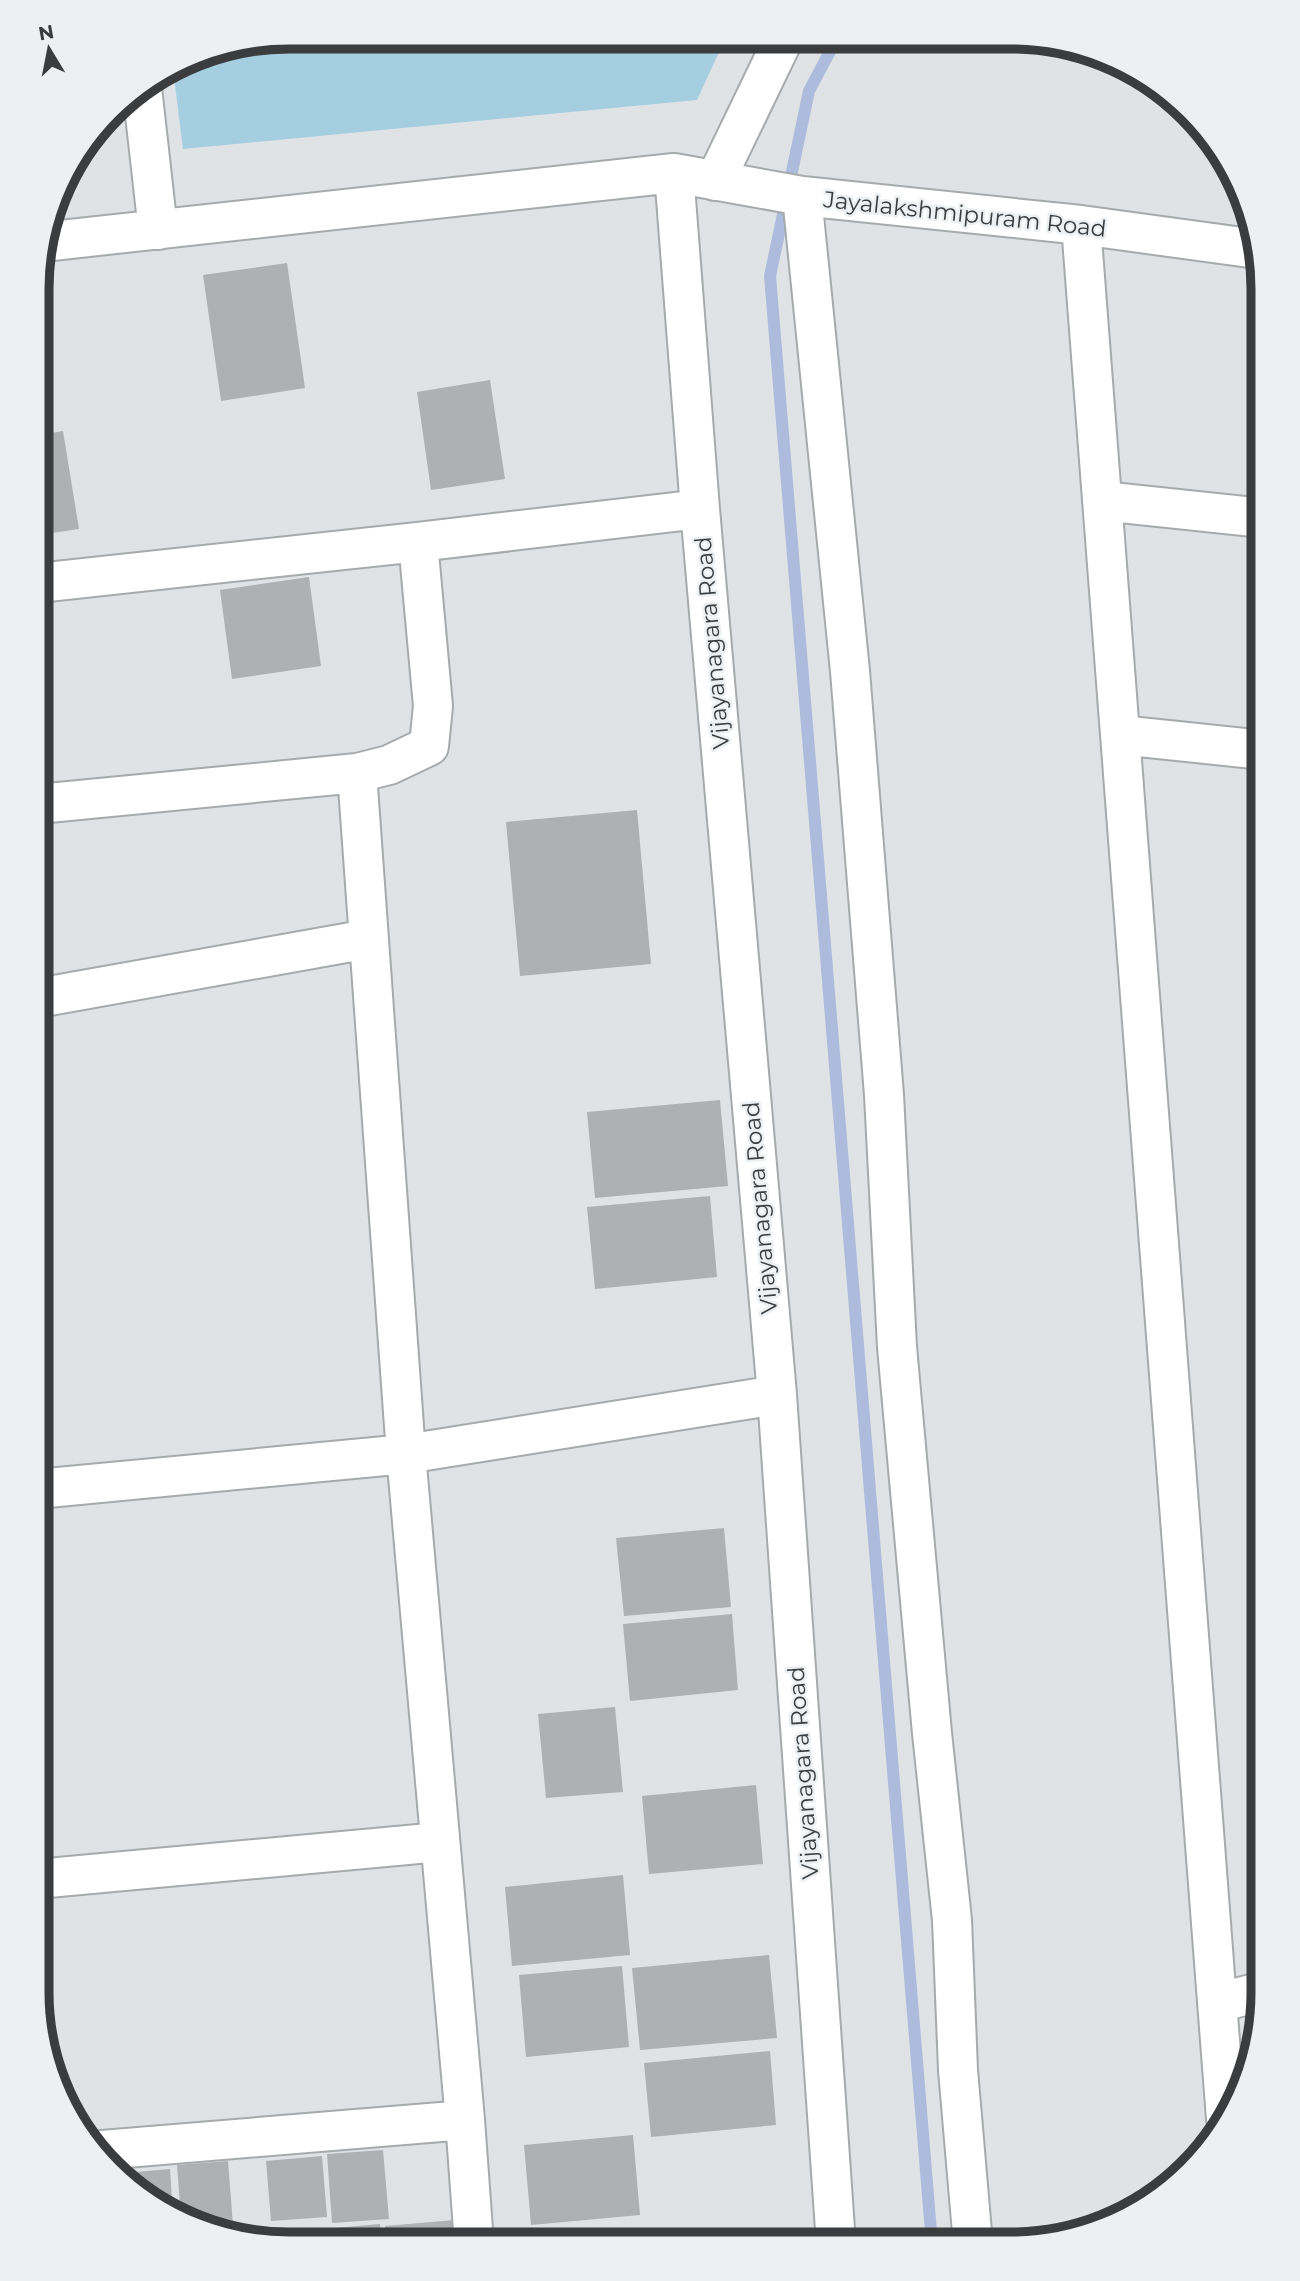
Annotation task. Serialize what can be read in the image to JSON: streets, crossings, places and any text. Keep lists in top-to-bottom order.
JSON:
{
  "streets": {
    "street": ["Jayalakshmipuram Road", "Vijayanagara Road"]
  },
  "crossings": [
    ["Jayalakshmipuram Road", "Vijayanagara Road"]
  ],
  "north": "top"
}
